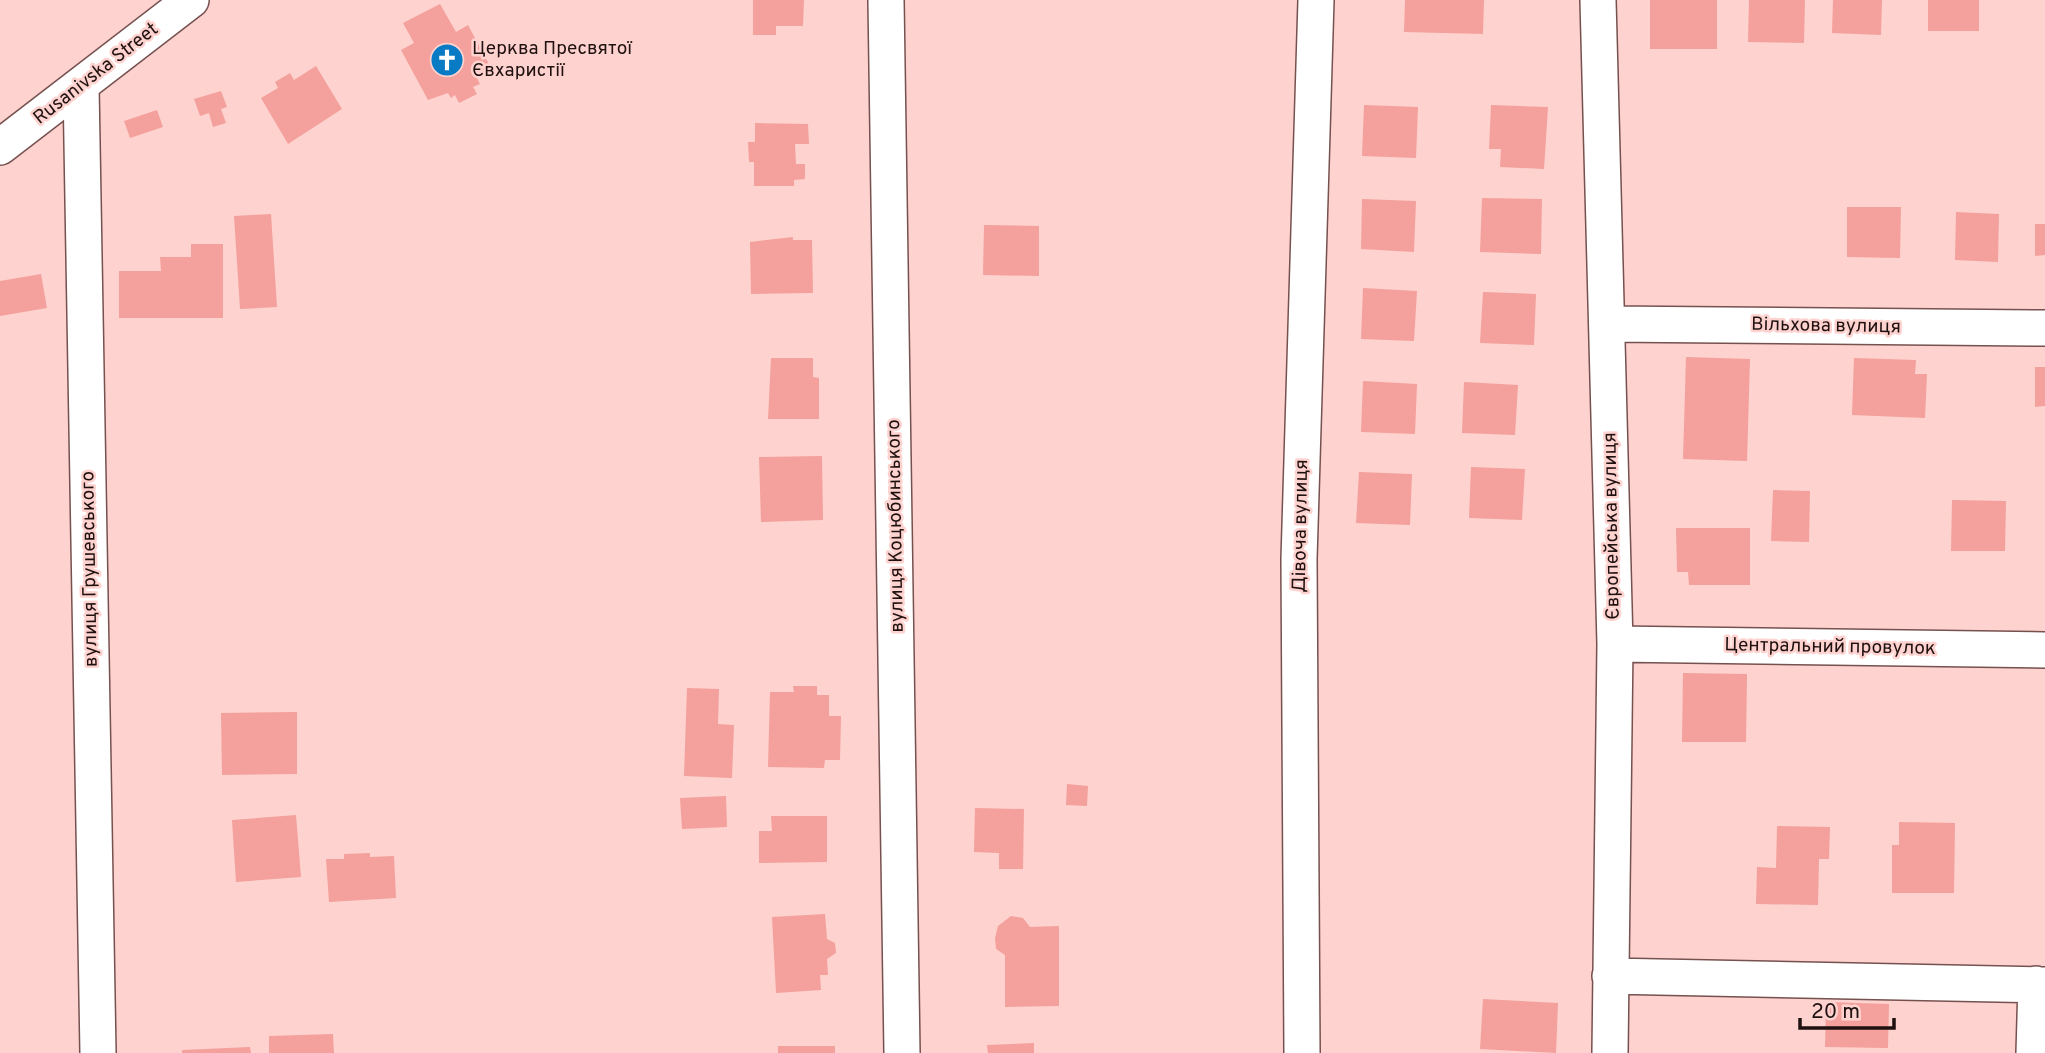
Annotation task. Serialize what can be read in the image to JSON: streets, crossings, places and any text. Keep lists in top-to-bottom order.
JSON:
{
  "streets": {
    "street": [
      "Rusanivska Street",
      "Вільхова вулиця",
      "вулиця Коцюбинського",
      "Дівоча вулиця",
      "Європейська вулиця",
      "вулиця Грушевського",
      "Центральний провулок"
    ]
  },
  "crossings": [
    ["Rusanivska Street", "вулиця Грушевського"],
    ["Вільхова вулиця", "Європейська вулиця"],
    ["Європейська вулиця", "Центральний провулок"]
  ],
  "places": {
    "church": ["Церква Пресвятої Євхаристії"]
  },
  "scale_bar": "20 m"
}
